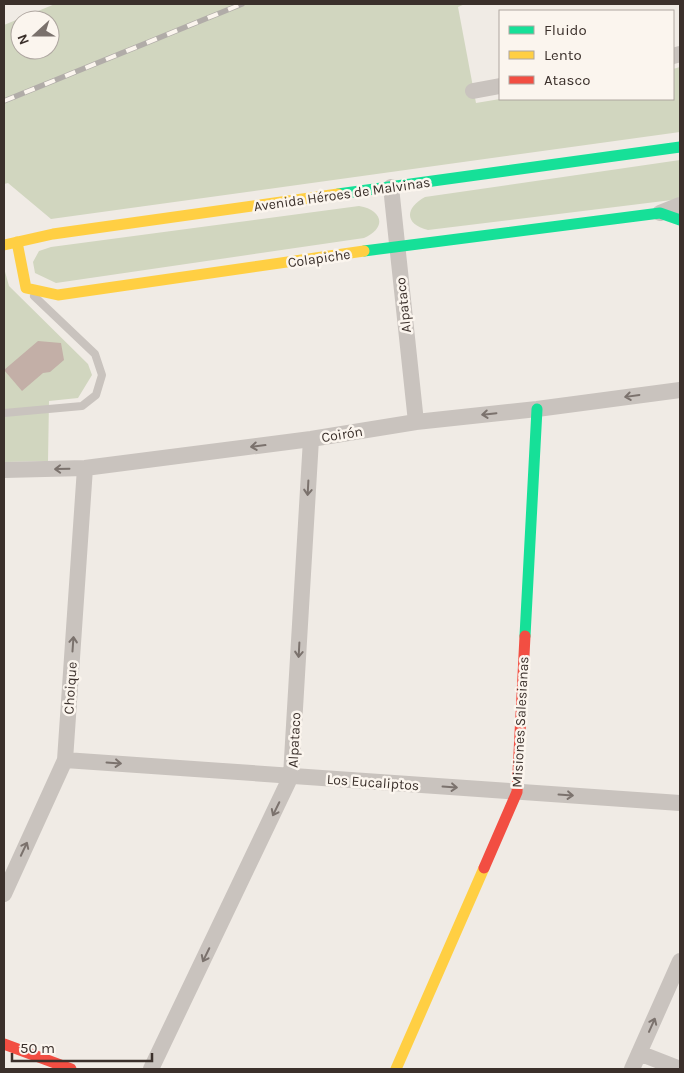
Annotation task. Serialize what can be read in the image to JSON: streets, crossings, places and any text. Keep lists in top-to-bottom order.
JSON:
{
  "streets": {
    "street": [
      "Avenida Héroes de Malvinas",
      "Colapiche",
      "Alpataco",
      "Coirón",
      "Choique",
      "Misiones Salesianas",
      "Los Eucaliptos"
    ]
  },
  "crossings": [
    ["Avenida Héroes de Malvinas", "Alpataco"],
    ["Colapiche", "Alpataco"],
    ["Alpataco", "Coirón"],
    ["Alpataco", "Los Eucaliptos"],
    ["Coirón", "Choique"],
    ["Coirón", "Misiones Salesianas"],
    ["Choique", "Los Eucaliptos"],
    ["Misiones Salesianas", "Los Eucaliptos"]
  ],
  "one_way": [
    "Alpataco",
    "Coirón",
    "Choique",
    "Los Eucaliptos"
  ],
  "legend": ["Fluido", "Lento", "Atasco"],
  "scale_bar": "50 m",
  "north": "left"
}
